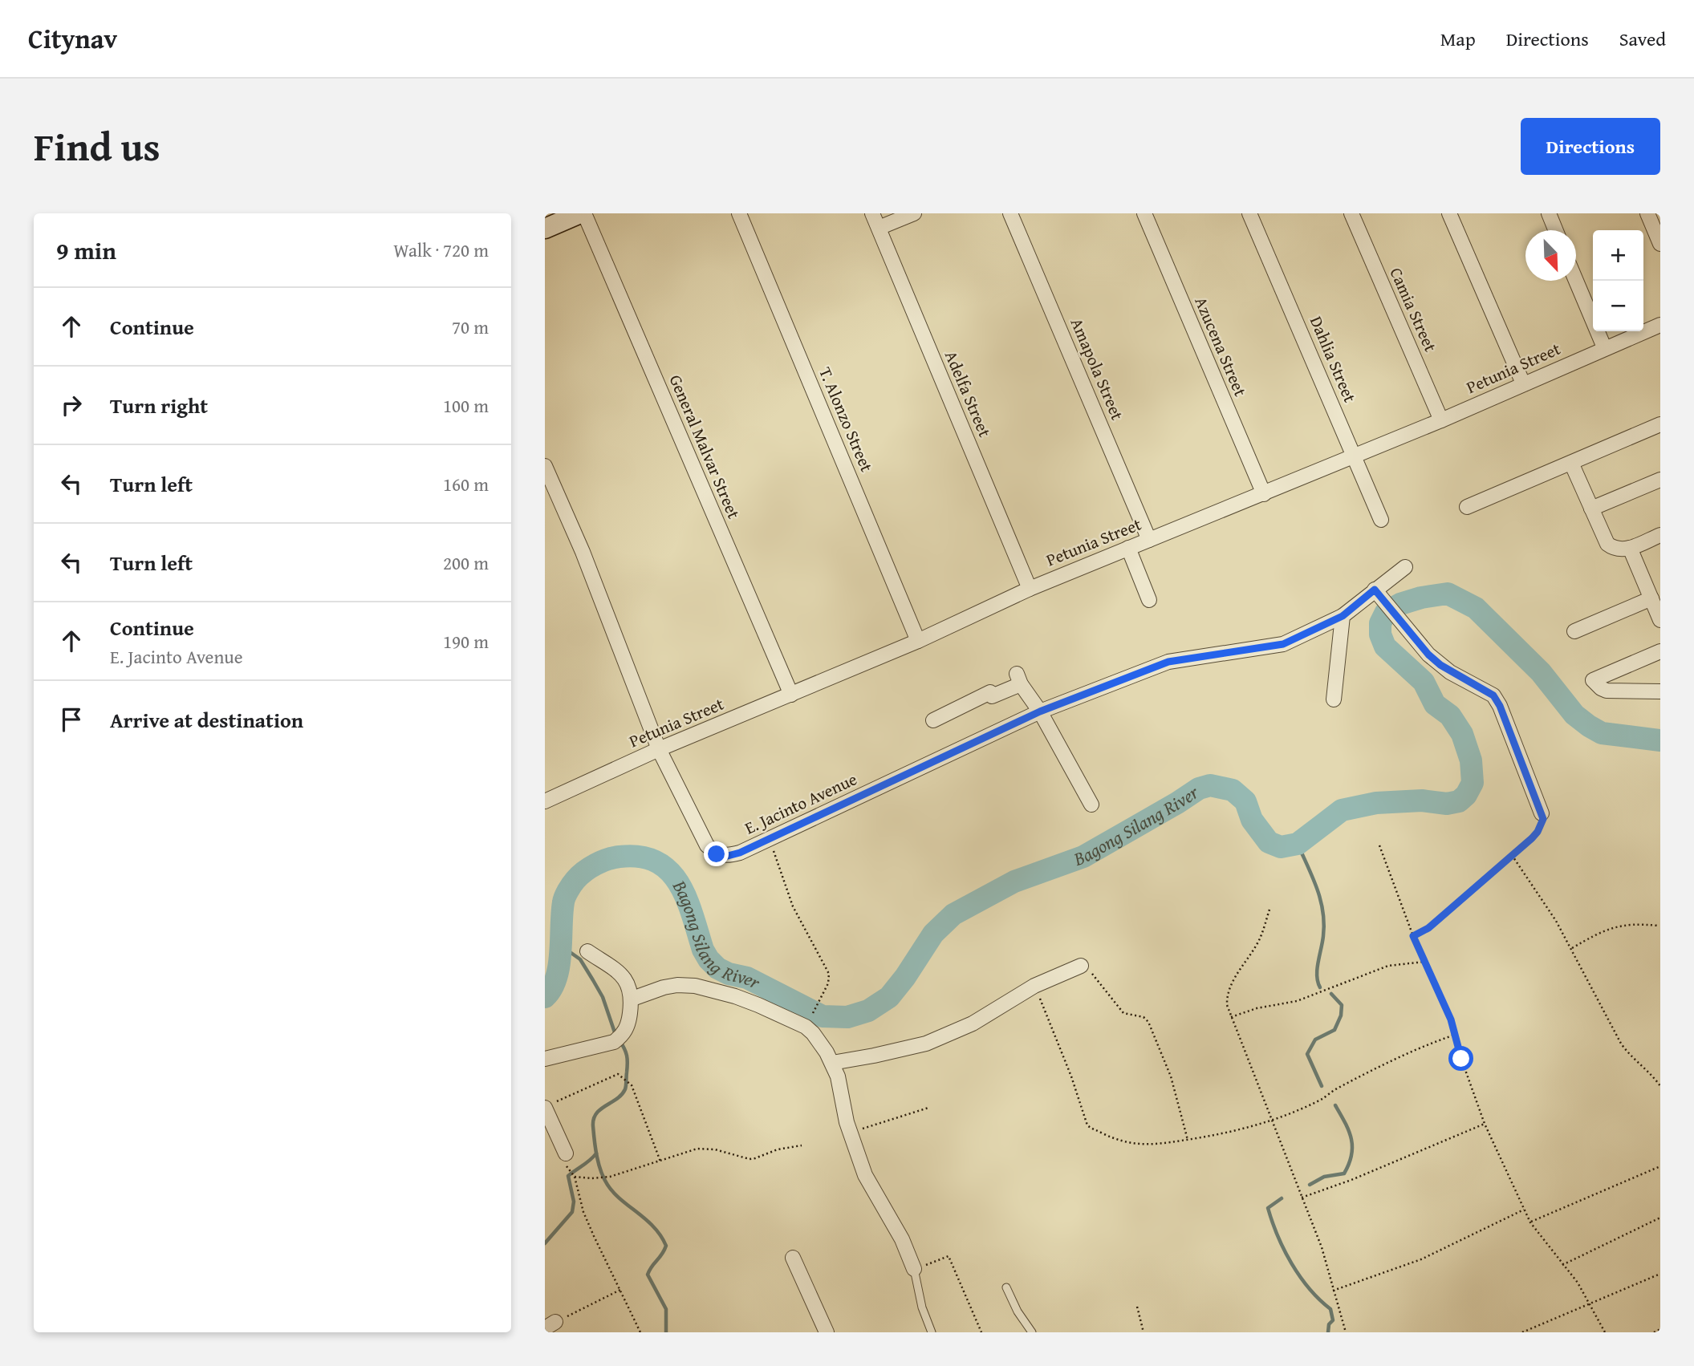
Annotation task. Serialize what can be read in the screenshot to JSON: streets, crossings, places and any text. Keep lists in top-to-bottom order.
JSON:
{
  "streets": {
    "street": [
      "Camia Street",
      "Azucena Street",
      "Dahlia Street",
      "Petunia Street",
      "Amapola Street",
      "Adelfa Street",
      "T. Alonzo Street",
      "General Malvar Street",
      "E. Jacinto Avenue"
    ]
  },
  "crossings": [
    ["Camia Street", "Petunia Street"],
    ["Azucena Street", "Petunia Street"],
    ["Dahlia Street", "Petunia Street"],
    ["Petunia Street", "Amapola Street"],
    ["Petunia Street", "Adelfa Street"],
    ["Petunia Street", "T. Alonzo Street"],
    ["Petunia Street", "General Malvar Street"],
    ["Petunia Street", "E. Jacinto Avenue"]
  ],
  "water": ["Bagong Silang River"],
  "north": "bottom right",
  "page": {
    "header": "Citynav",
    "nav": ["Map", "Directions", "Saved"],
    "title": "Find us",
    "buttons": "Directions",
    "heading": ["9 min", "Walk · 720 m"],
    "map_buttons": ["+", "−"],
    "list": [
      ["Continue", "70 m"],
      ["Turn right", "100 m"],
      ["Turn left", "160 m"],
      ["Turn left", "200 m"],
      ["Continue", "E. Jacinto Avenue", "190 m"],
      "Arrive at destination"
    ]
  }
}
